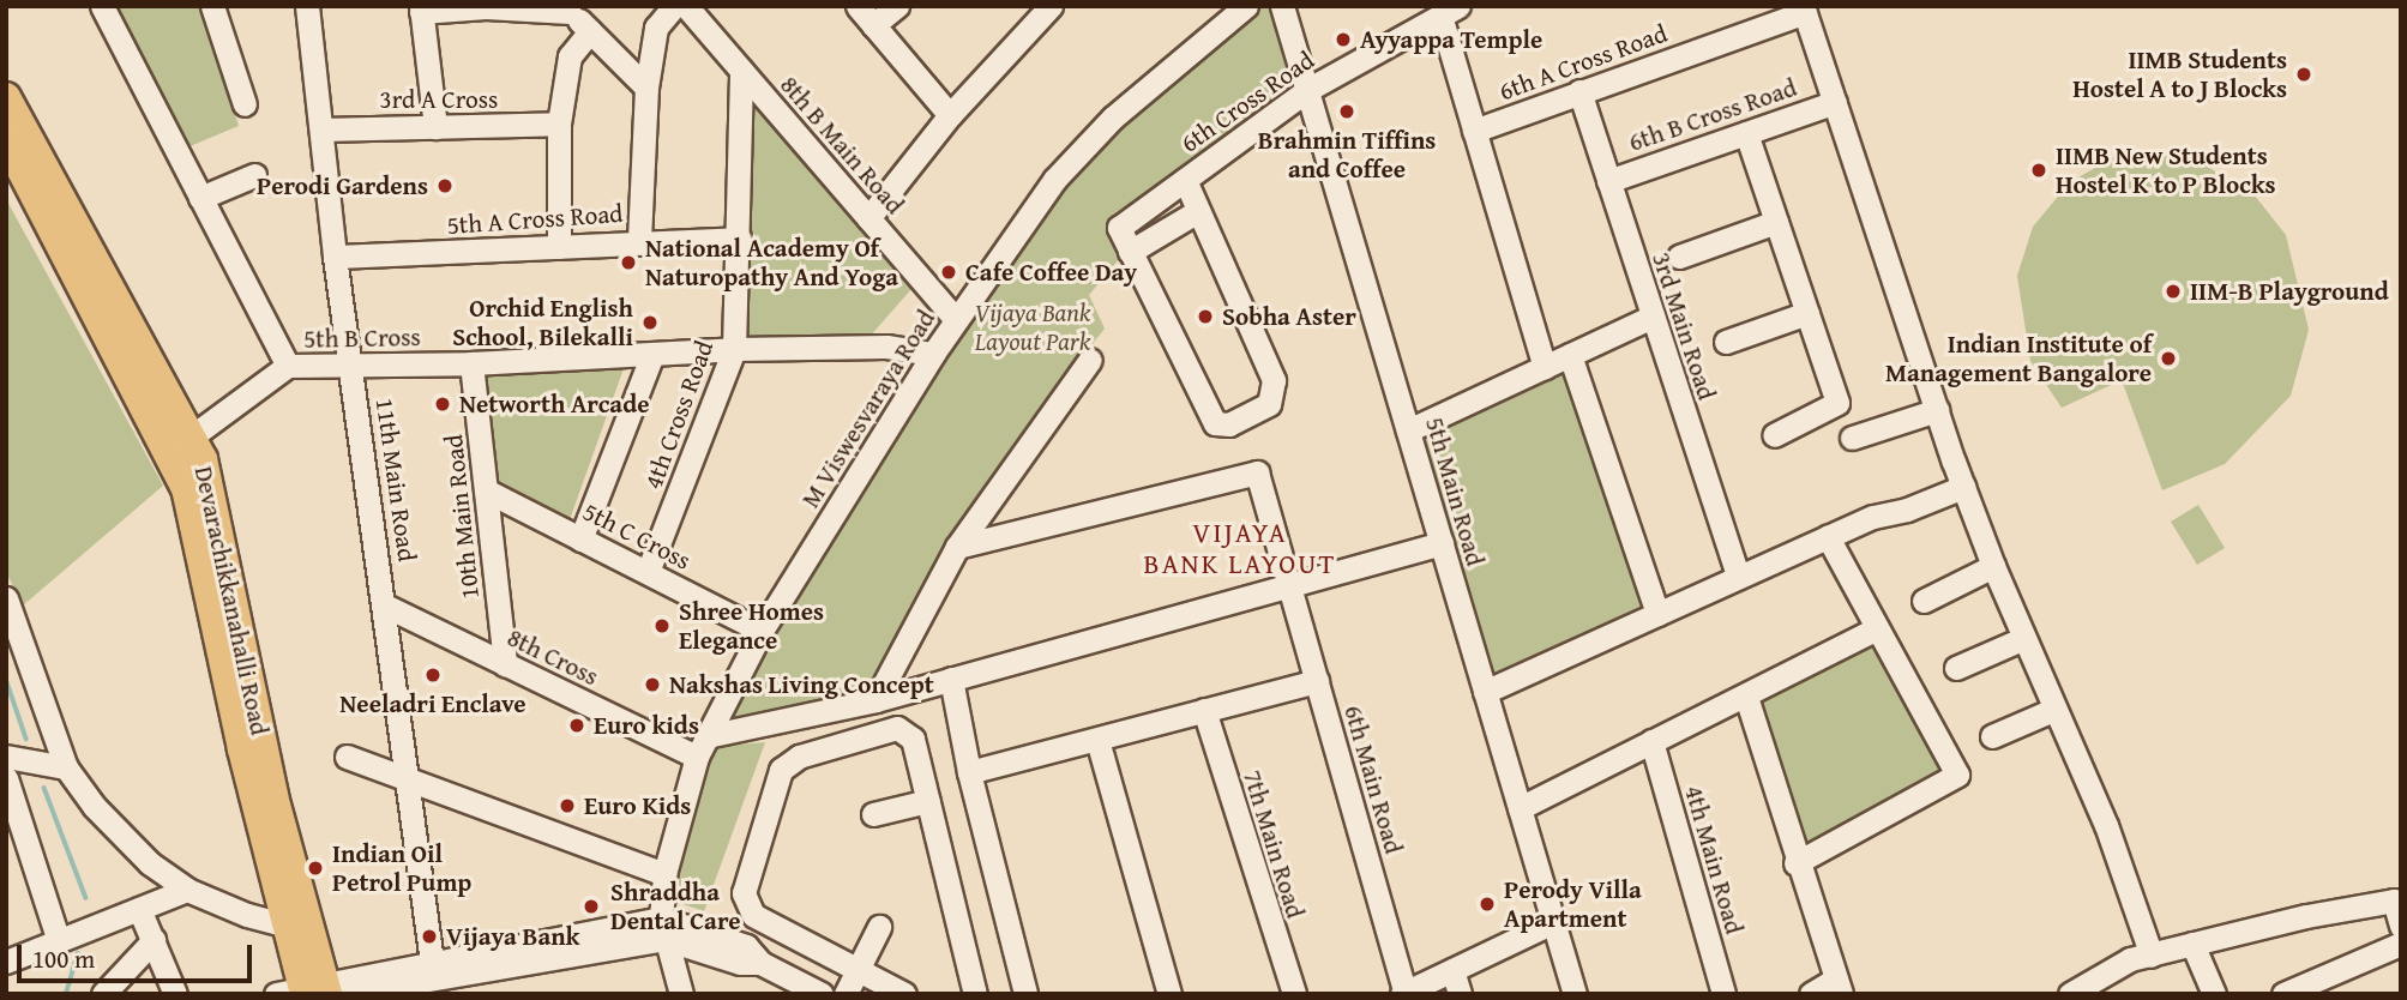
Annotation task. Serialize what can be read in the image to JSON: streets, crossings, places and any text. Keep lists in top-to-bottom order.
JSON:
{
  "streets": {
    "main road": ["Devarachikkanahalli Road"],
    "street": [
      "6th A Cross Road",
      "3rd A Cross",
      "6th Cross Road",
      "6th B Cross Road",
      "8th B Main Road",
      "5th A Cross Road",
      "3rd Main Road",
      "5th B Cross",
      "M Viswesvaraya Road",
      "4th Cross Road",
      "11th Main Road",
      "5th Main Road",
      "10th Main Road",
      "5th C Cross",
      "8th Cross",
      "6th Main Road",
      "7th Main Road",
      "4th Main Road"
    ]
  },
  "crossings": [
    ["6th A Cross Road", "3rd Main Road"],
    ["3rd A Cross", "11th Main Road"],
    ["6th Cross Road", "5th Main Road"],
    ["6th B Cross Road", "3rd Main Road"],
    ["8th B Main Road", "M Viswesvaraya Road"],
    ["8th B Main Road", "4th Cross Road"],
    ["5th A Cross Road", "4th Cross Road"],
    ["5th A Cross Road", "11th Main Road"],
    ["5th B Cross", "M Viswesvaraya Road"],
    ["5th B Cross", "4th Cross Road"],
    ["5th B Cross", "11th Main Road"],
    ["5th B Cross", "10th Main Road"],
    ["5th B Cross", "Devarachikkanahalli Road"],
    ["M Viswesvaraya Road", "5th C Cross"],
    ["M Viswesvaraya Road", "8th Cross"],
    ["4th Cross Road", "5th C Cross"],
    ["11th Main Road", "8th Cross"],
    ["10th Main Road", "5th C Cross"],
    ["10th Main Road", "8th Cross"]
  ],
  "districts": ["VIJAYA BANK LAYOUT"],
  "parks": ["Vijaya Bank Layout Park"],
  "places": [
    "Ayyappa Temple",
    "IIMB Students Hostel A to J Blocks",
    "Brahmin Tiffins and Coffee",
    "IIMB New Students Hostel K to P Blocks",
    "Perodi Gardens",
    "National Academy Of Naturopathy And Yoga",
    "Cafe Coffee Day",
    "IIM-B Playground",
    "Sobha Aster",
    "Orchid English School, Bilekalli",
    "Indian Institute of Management Bangalore",
    "Networth Arcade",
    "Shree Homes Elegance",
    "Neeladri Enclave",
    "Nakshas Living Concept",
    "Euro kids",
    "Euro Kids",
    "Indian Oil Petrol Pump",
    "Perody Villa Apartment",
    "Shraddha Dental Care",
    "Vijaya Bank"
  ],
  "scale_bar": "100 m"
}
